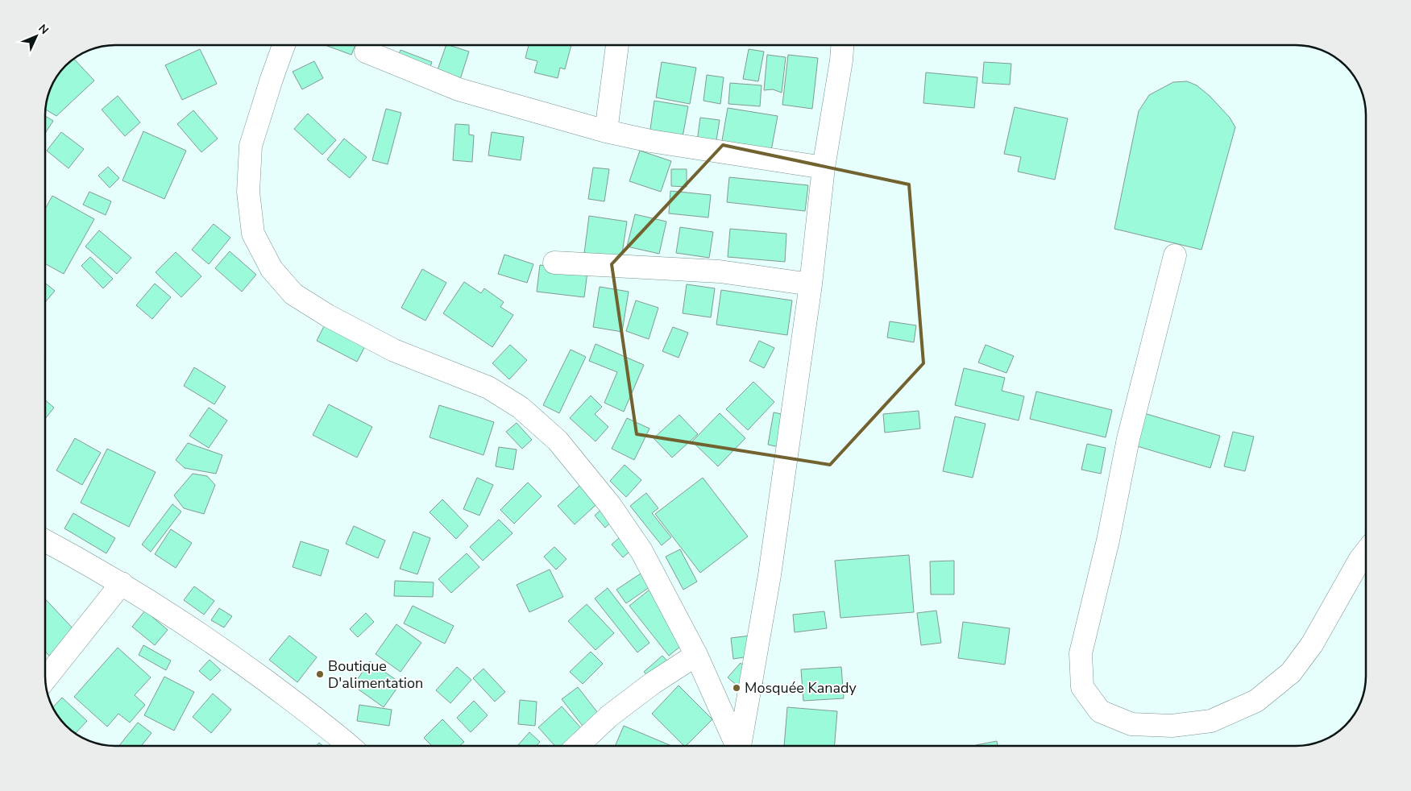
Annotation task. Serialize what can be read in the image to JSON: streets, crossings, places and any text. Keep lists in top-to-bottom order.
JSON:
{
  "places": ["Boutique D'alimentation", "Mosquée Kanady"],
  "north": "top right"
}
